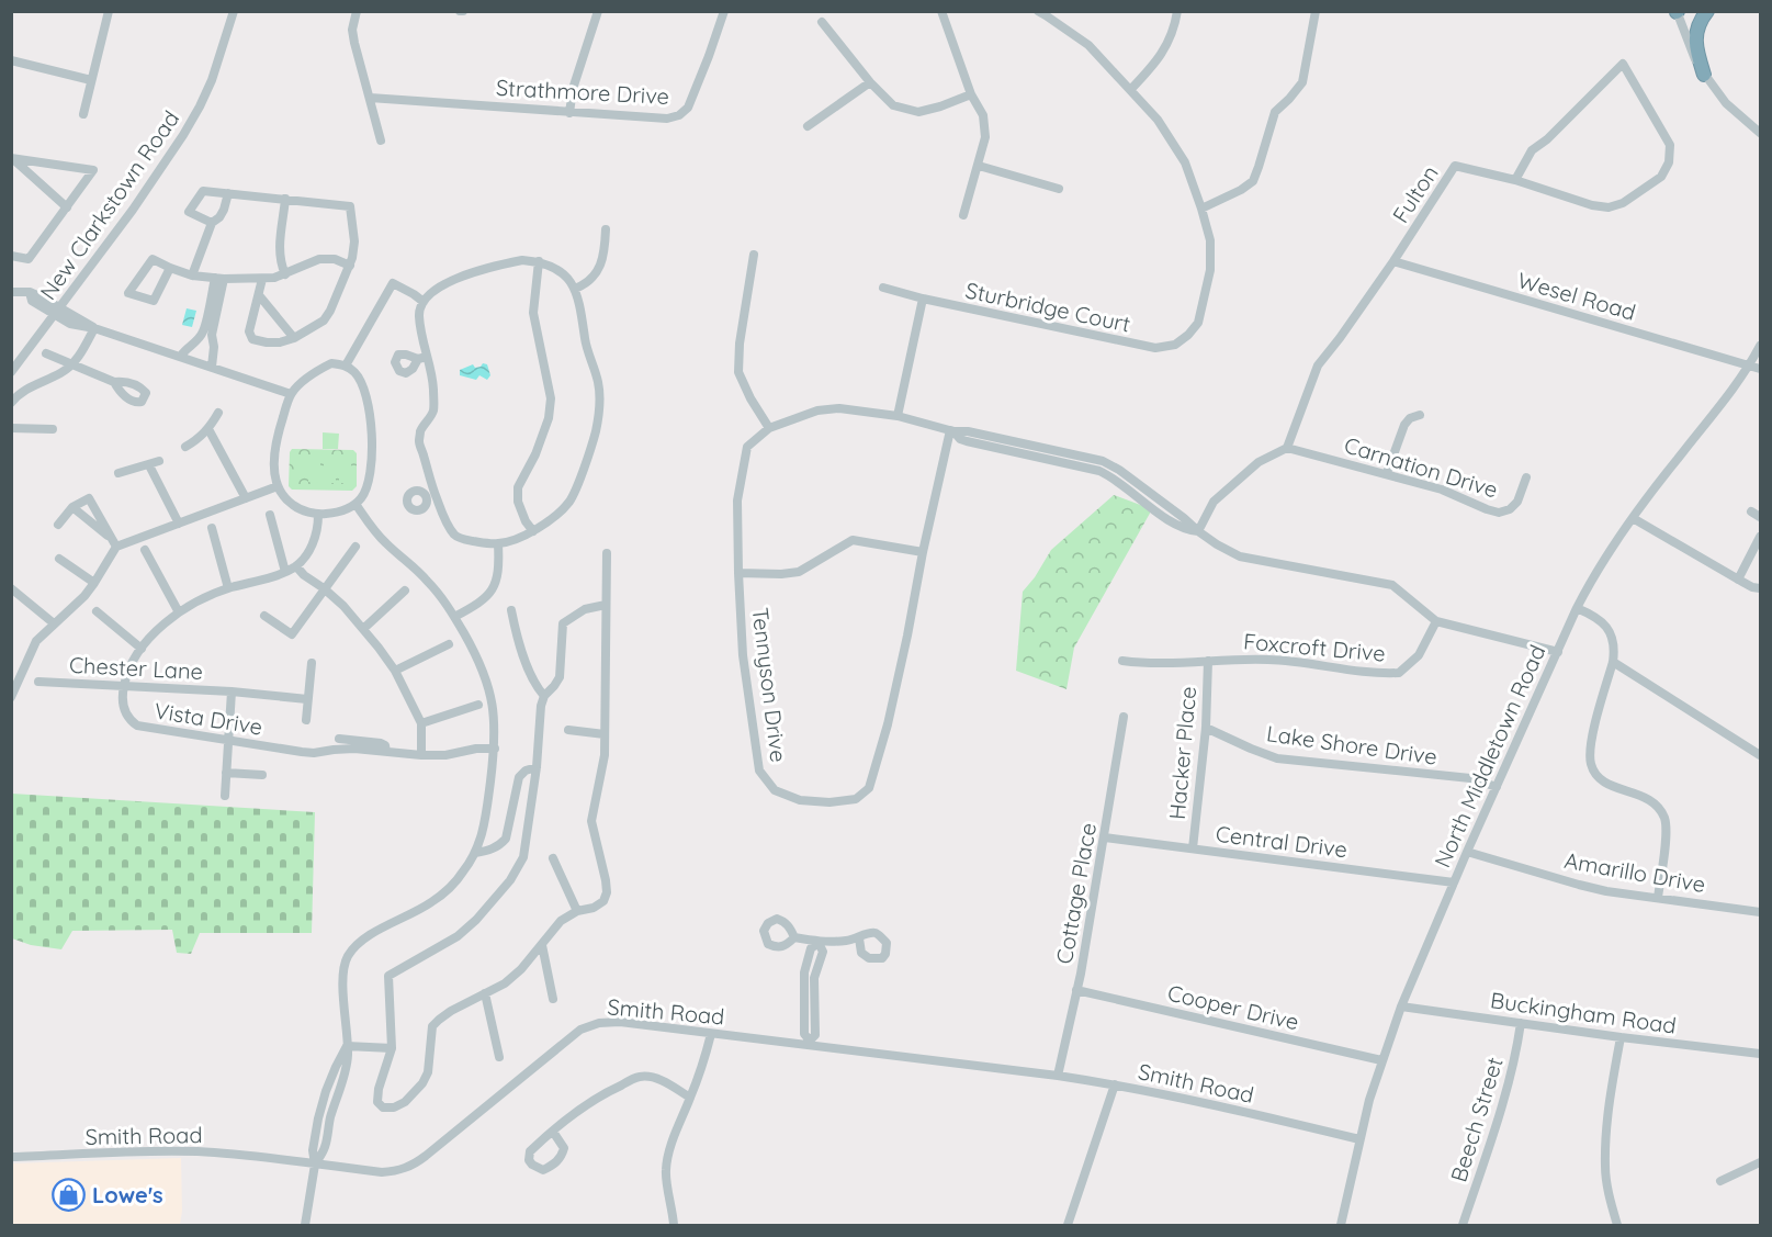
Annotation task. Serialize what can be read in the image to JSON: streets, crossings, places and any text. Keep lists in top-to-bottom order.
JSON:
{
  "streets": {
    "street": [
      "Strathmore Drive",
      "Fulton",
      "New Clarkstown Road",
      "Wesel Road",
      "Sturbridge Court",
      "Carnation Drive",
      "Foxcroft Drive",
      "Chester Lane",
      "Tennyson Drive",
      "Vista Drive",
      "Lake Shore Drive",
      "Hacker Place",
      "North Middletown Road",
      "Central Drive",
      "Amarillo Drive",
      "Cottage Place",
      "Cooper Drive",
      "Smith Road",
      "Buckingham Road",
      "Beech Street"
    ]
  },
  "crossings": [
    ["Fulton", "Wesel Road"],
    ["Wesel Road", "North Middletown Road"],
    ["Foxcroft Drive", "Tennyson Drive"],
    ["Foxcroft Drive", "Hacker Place"],
    ["Chester Lane", "Vista Drive"],
    ["Tennyson Drive", "North Middletown Road"],
    ["Lake Shore Drive", "Hacker Place"],
    ["Lake Shore Drive", "North Middletown Road"],
    ["Hacker Place", "Central Drive"],
    ["North Middletown Road", "Central Drive"],
    ["North Middletown Road", "Amarillo Drive"],
    ["North Middletown Road", "Cooper Drive"],
    ["North Middletown Road", "Smith Road"],
    ["North Middletown Road", "Buckingham Road"],
    ["Central Drive", "Cottage Place"],
    ["Cottage Place", "Cooper Drive"],
    ["Cottage Place", "Smith Road"],
    ["Buckingham Road", "Beech Street"]
  ],
  "places": {
    "shop": ["Lowe's"]
  }
}
